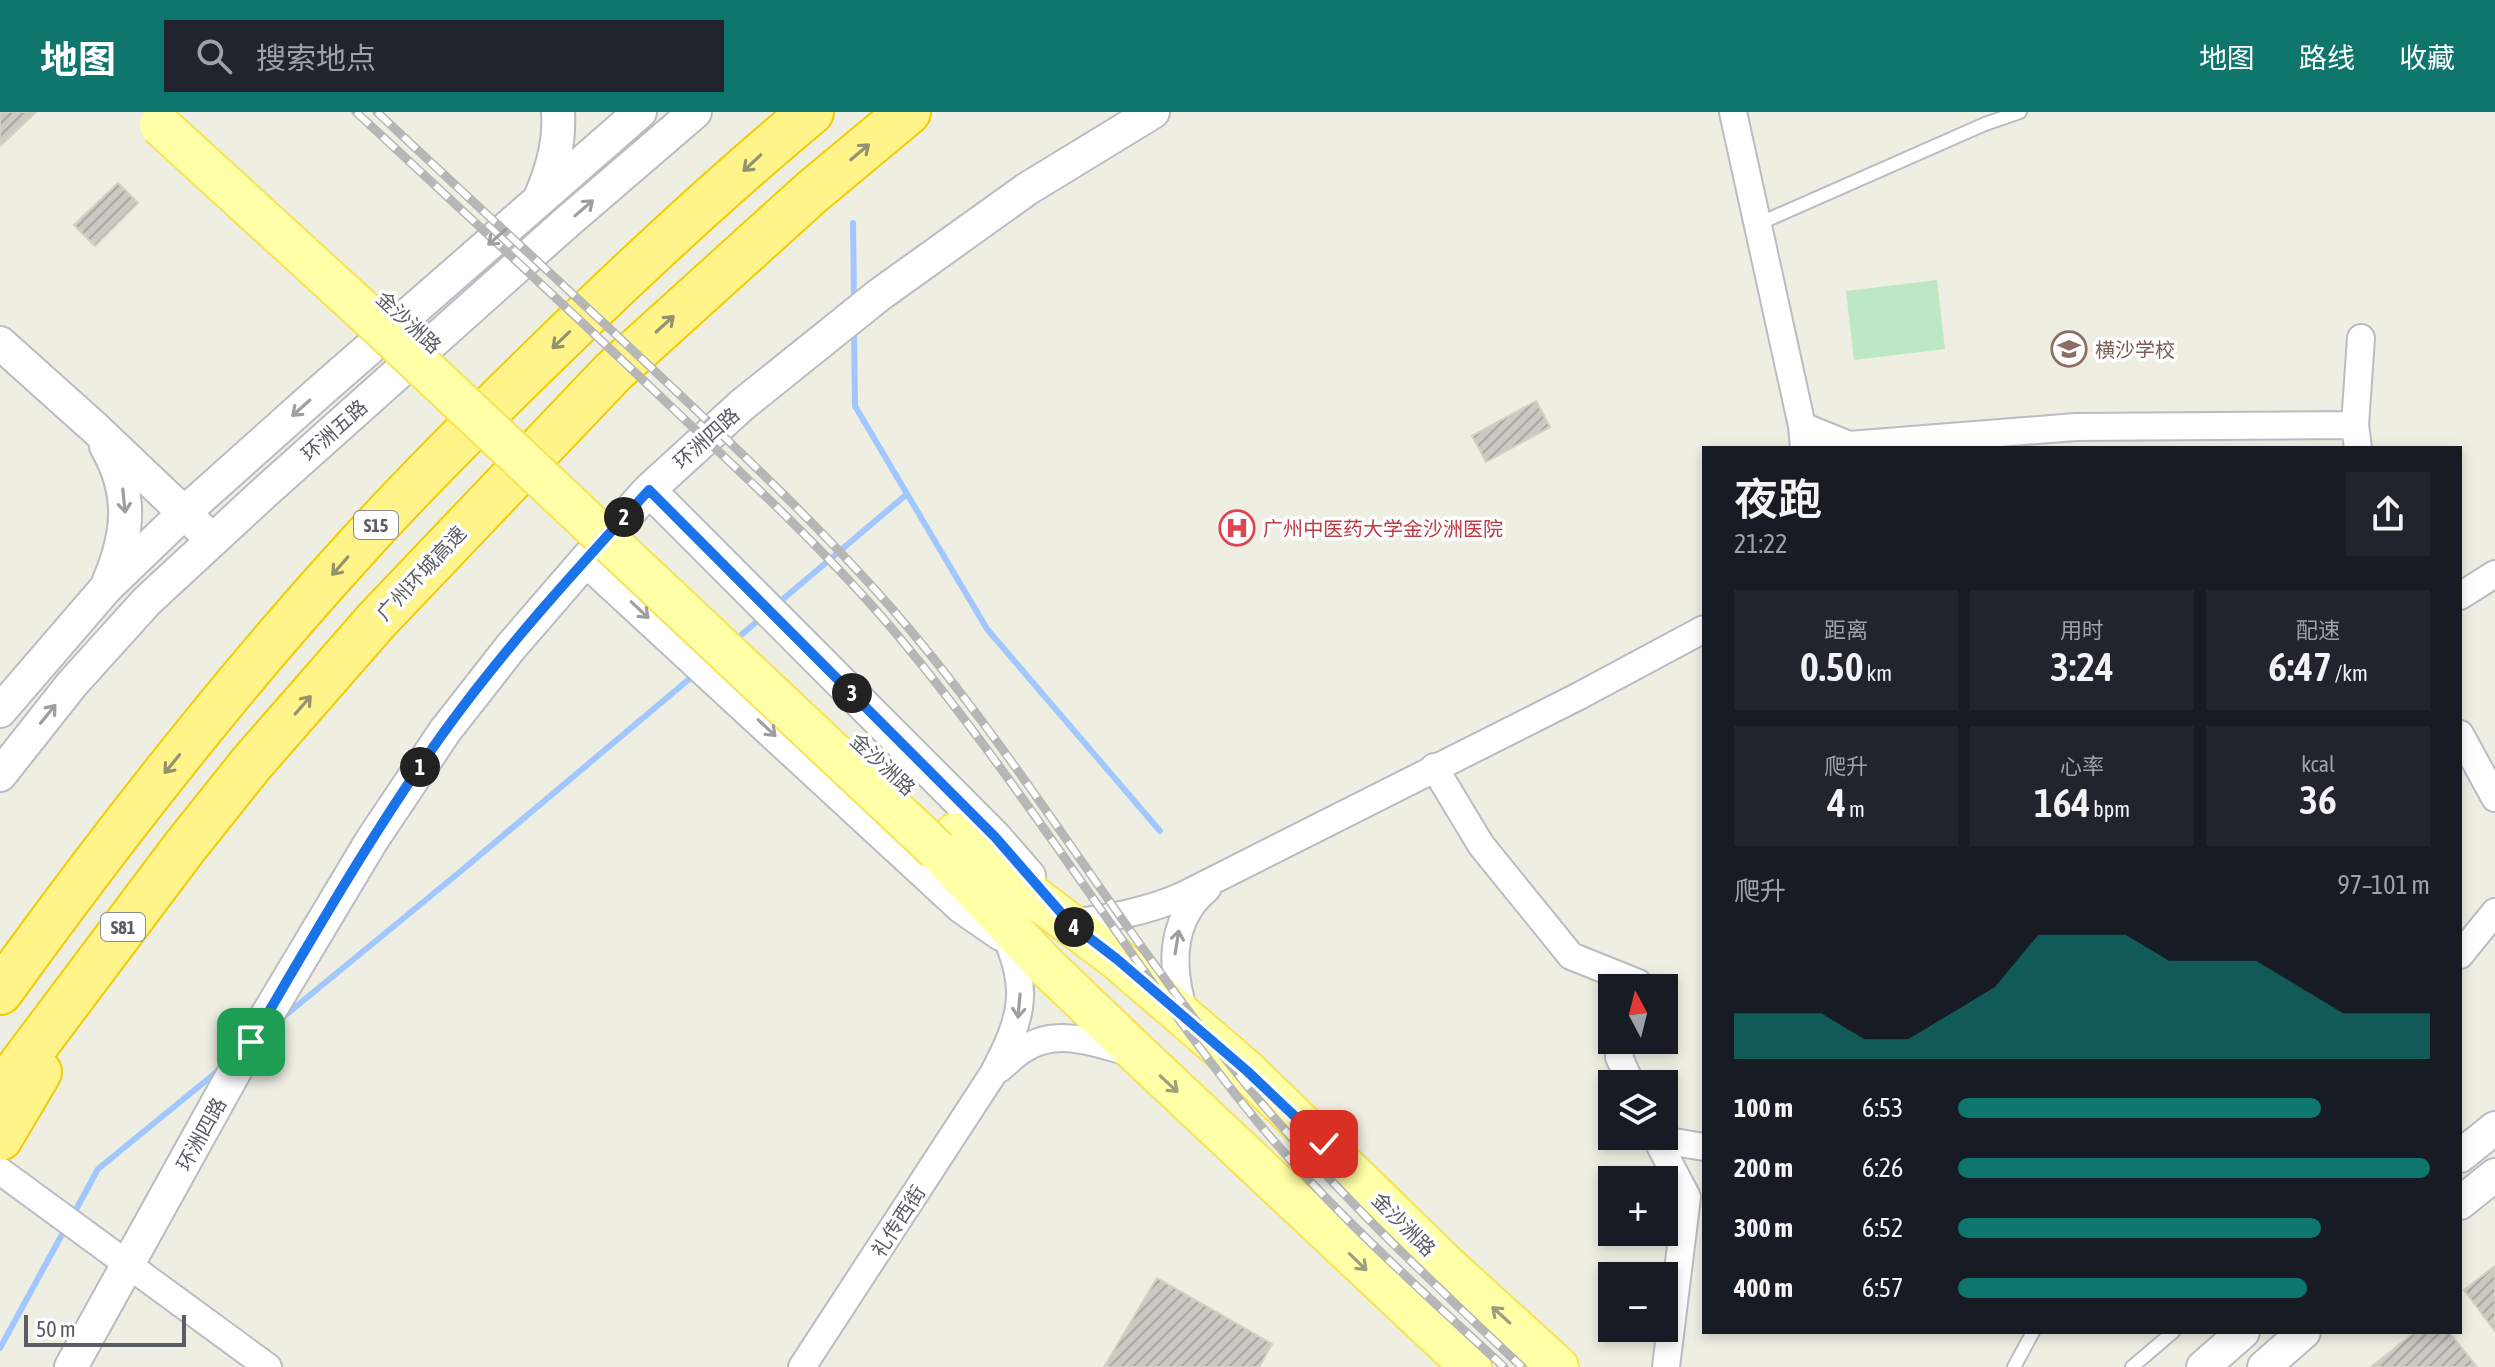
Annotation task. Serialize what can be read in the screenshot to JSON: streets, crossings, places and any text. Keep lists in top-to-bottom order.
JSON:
{
  "streets": {
    "highway": ["S15", "广州环城高速", "S81"],
    "main road": ["金沙洲路"],
    "street": ["环洲五路", "环洲四路", "礼传西街"]
  },
  "places": {
    "school or university": ["横沙学校"],
    "hospital": ["广州中医药大学金沙洲医院"]
  },
  "scale_bar": "50 m",
  "north": "top",
  "page": {
    "header": "地图",
    "search": "搜索地点",
    "nav": ["地图", "路线", "收藏"],
    "heading": ["夜跑", "21:22"],
    "pins": [
      "2",
      "3",
      "1",
      "4"
    ],
    "stats": [
      ["距离", "0.50 km"],
      ["用时", "3:24"],
      ["配速", "6:47 /km"],
      ["爬升", "4 m"],
      ["心率", "164 bpm"],
      ["kcal", "36"]
    ],
    "chart": ["爬升", "97–101 m"],
    "map_buttons": ["+", "−"],
    "list": [
      {
        "name": "100 m",
        "note": "6:53"
      },
      {
        "name": "200 m",
        "note": "6:26"
      },
      {
        "name": "300 m",
        "note": "6:52"
      },
      {
        "name": "400 m",
        "note": "6:57"
      }
    ],
    "scale": "50 m"
  }
}
